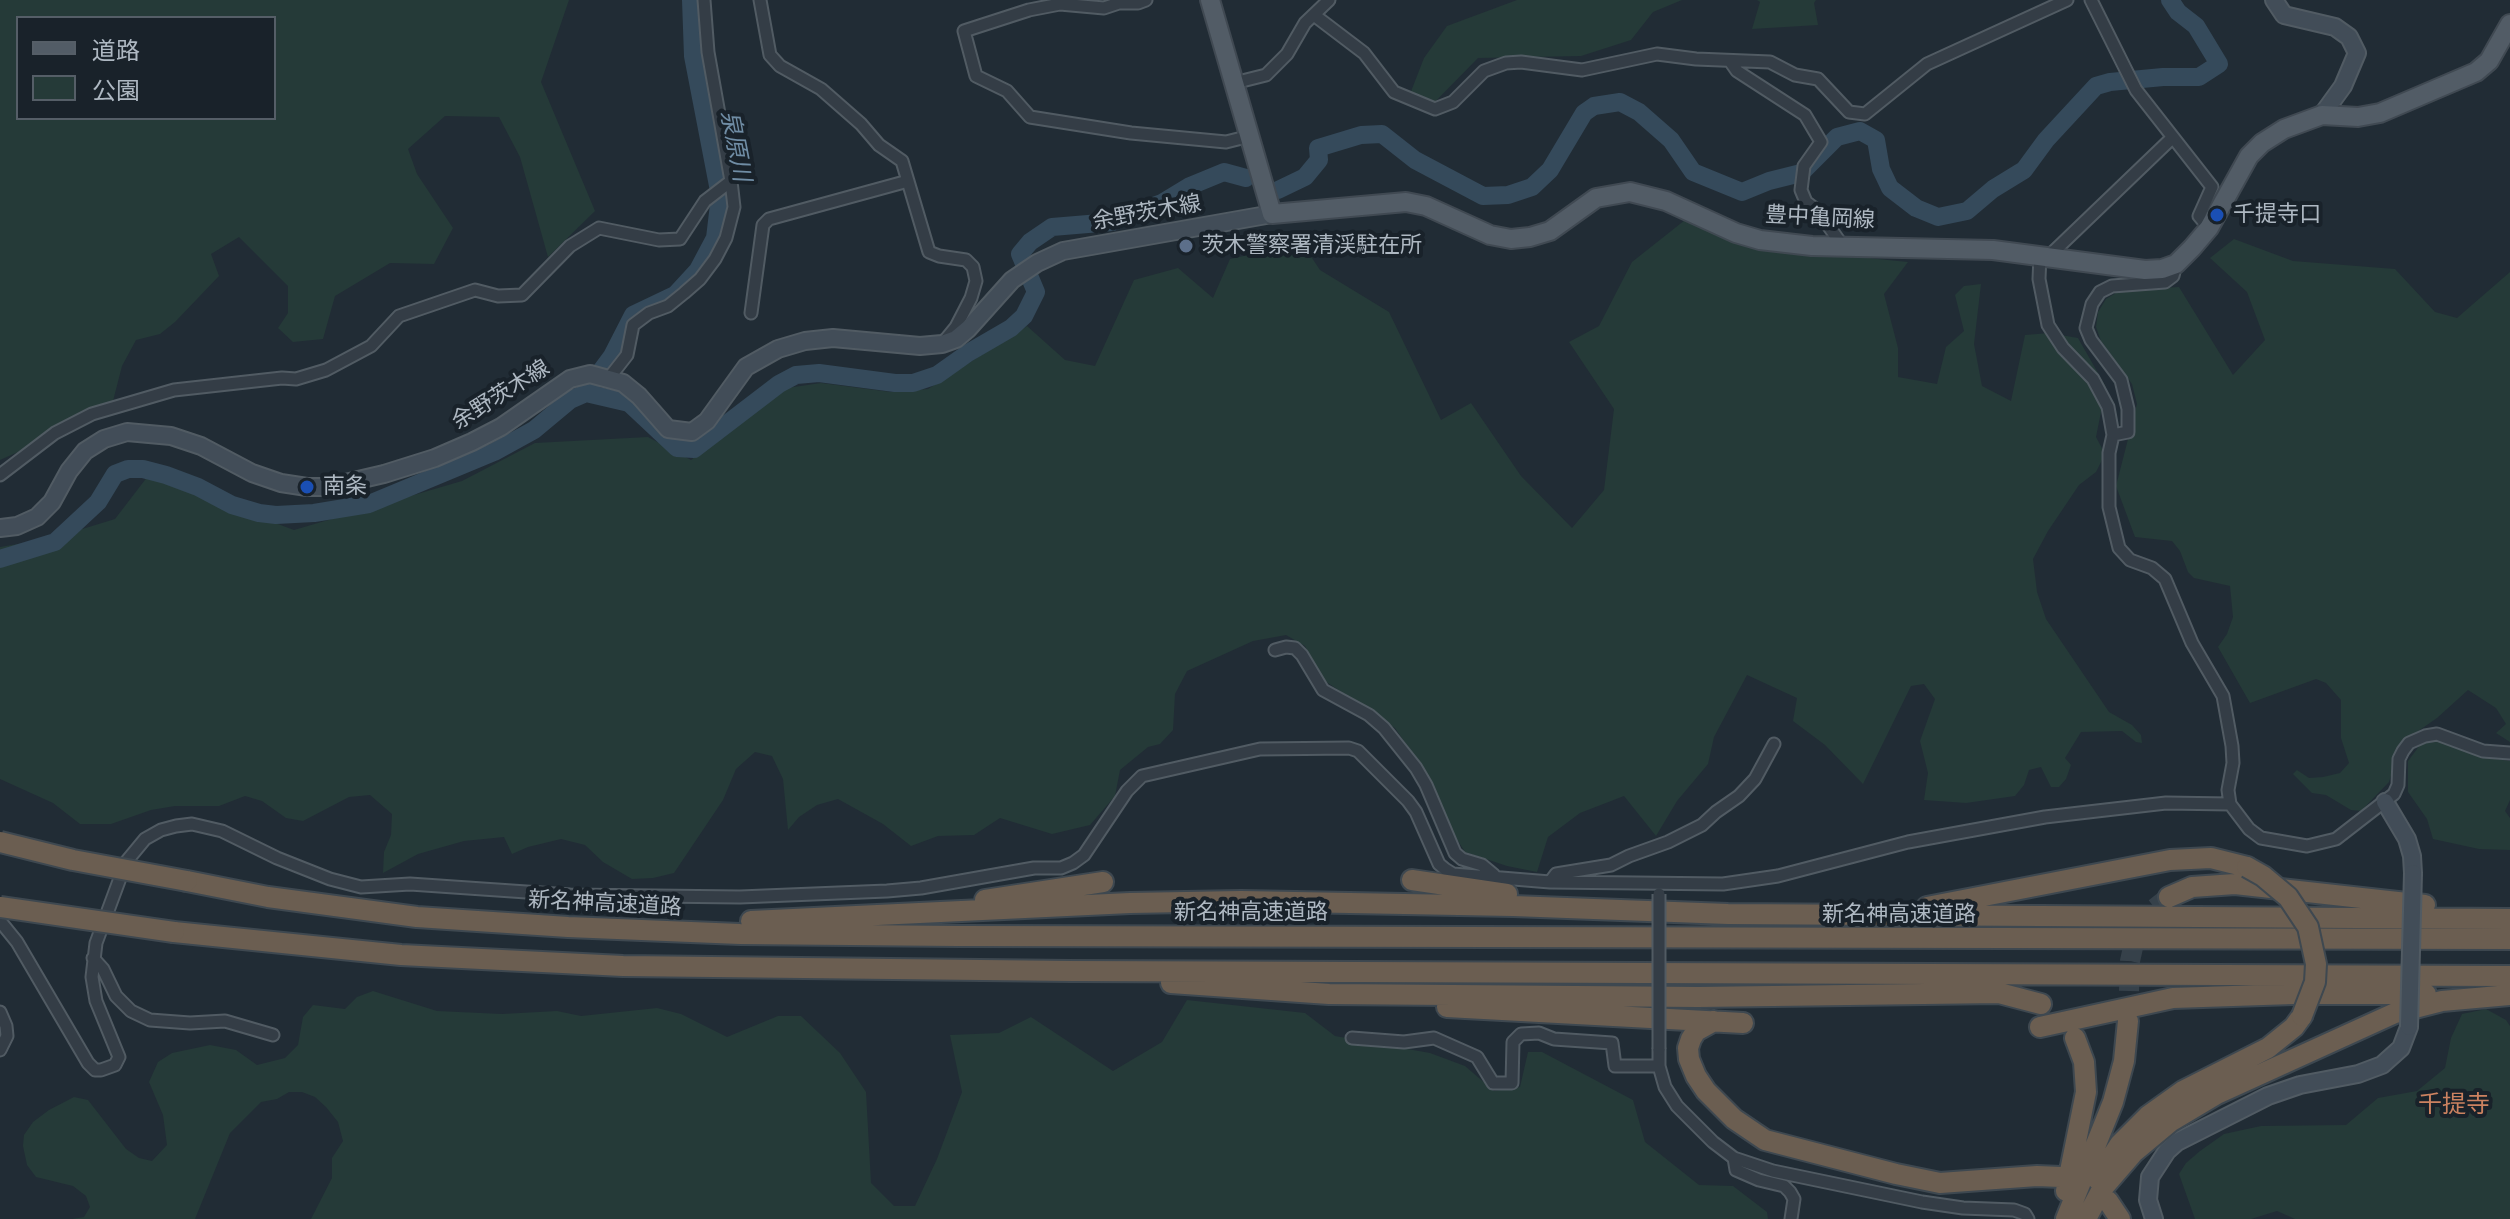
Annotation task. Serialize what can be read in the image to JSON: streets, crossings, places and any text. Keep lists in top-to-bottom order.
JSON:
{
  "streets": {
    "highway": ["新名神高速道路"],
    "main road": ["余野茨木線", "豊中亀岡線"]
  },
  "crossings": [
    ["余野茨木線", "豊中亀岡線"]
  ],
  "districts": ["千提寺"],
  "water": ["泉原川"],
  "places": ["千提寺口", "茨木警察署清渓駐在所", "南条"],
  "legend": ["道路", "公園"]
}
